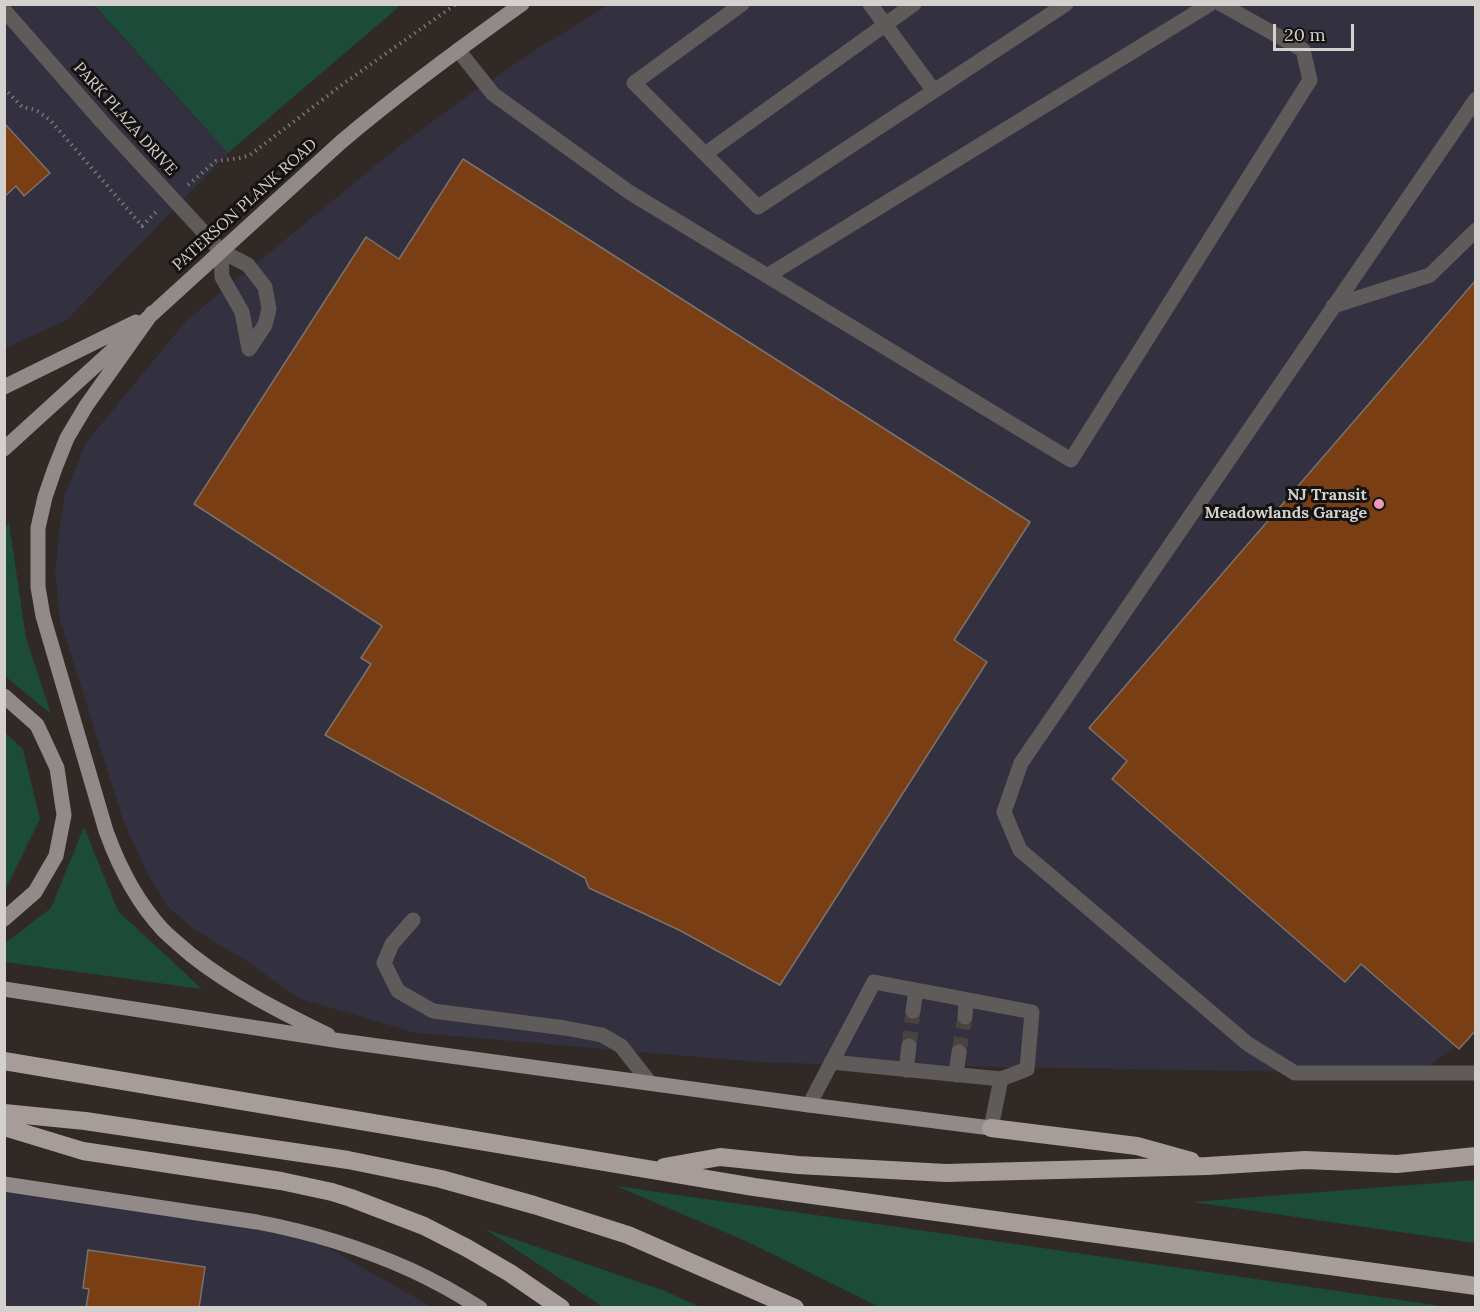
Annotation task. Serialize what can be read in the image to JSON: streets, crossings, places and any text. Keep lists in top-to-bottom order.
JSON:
{
  "streets": {
    "main road": ["PATERSON PLANK ROAD"],
    "street": ["PARK PLAZA DRIVE"]
  },
  "crossings": [
    ["PARK PLAZA DRIVE", "PATERSON PLANK ROAD"]
  ],
  "places": ["NJ Transit Meadowlands Garage"],
  "scale_bar": "20 m"
}
